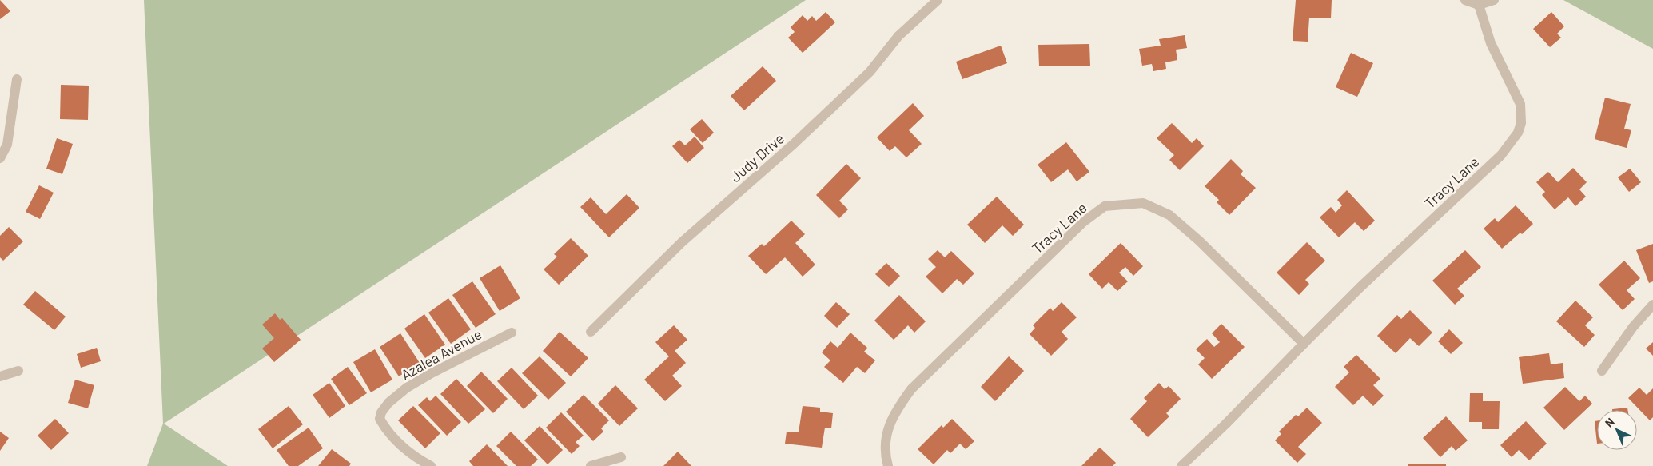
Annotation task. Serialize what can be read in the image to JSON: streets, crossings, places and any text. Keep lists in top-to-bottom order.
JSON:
{
  "streets": {
    "street": ["Judy Drive", "Tracy Lane", "Azalea Avenue"]
  },
  "north": "top left"
}
